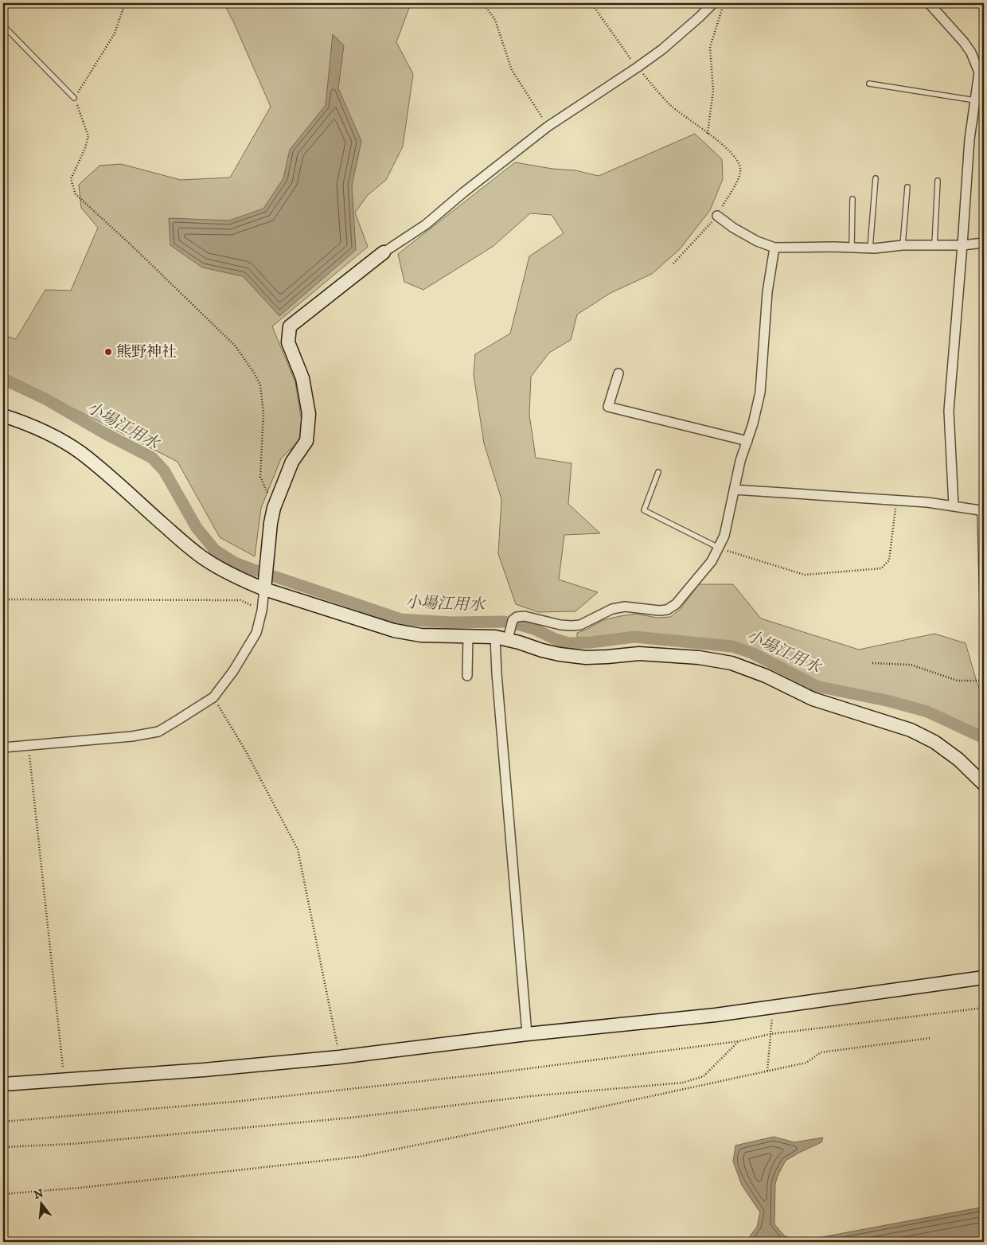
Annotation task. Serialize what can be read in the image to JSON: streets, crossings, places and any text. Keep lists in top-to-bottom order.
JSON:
{
  "water": ["小場江用水"],
  "places": ["熊野神社"],
  "north": "top"
}
